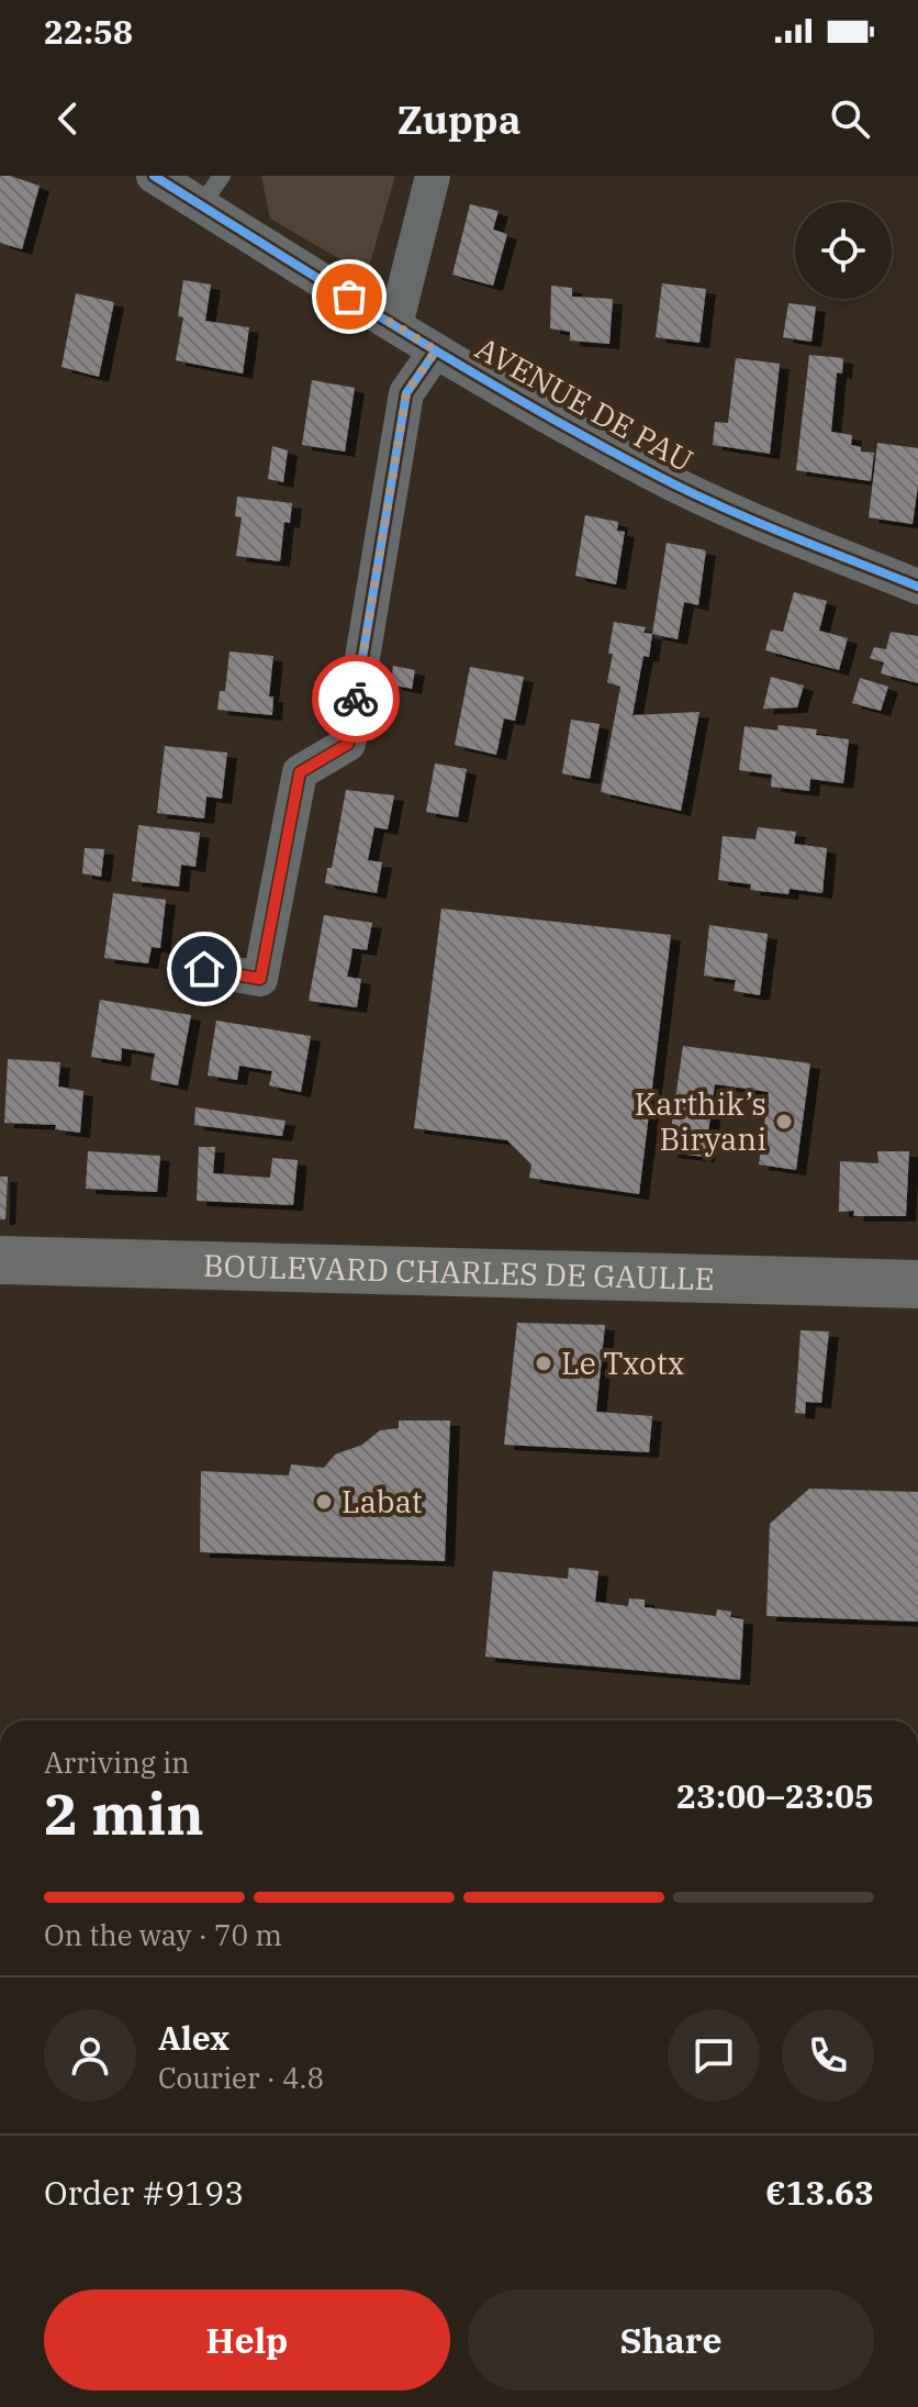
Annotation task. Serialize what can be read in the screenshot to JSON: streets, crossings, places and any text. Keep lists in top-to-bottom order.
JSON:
{
  "streets": {
    "main road": ["BOULEVARD CHARLES DE GAULLE"],
    "street": ["AVENUE DE PAU"]
  },
  "places": ["Karthik’s Biryani", "Le Txotx", "Labat"],
  "page": {
    "status": "22:58",
    "header": "Zuppa",
    "heading": ["2 min", "Arriving in", "23:00–23:05"],
    "panel": [
      "Alex",
      "Courier · 4.8",
      "Order #9193",
      "€13.63"
    ],
    "bar": "On the way · 70 m",
    "buttons": ["Help", "Share"]
  }
}
